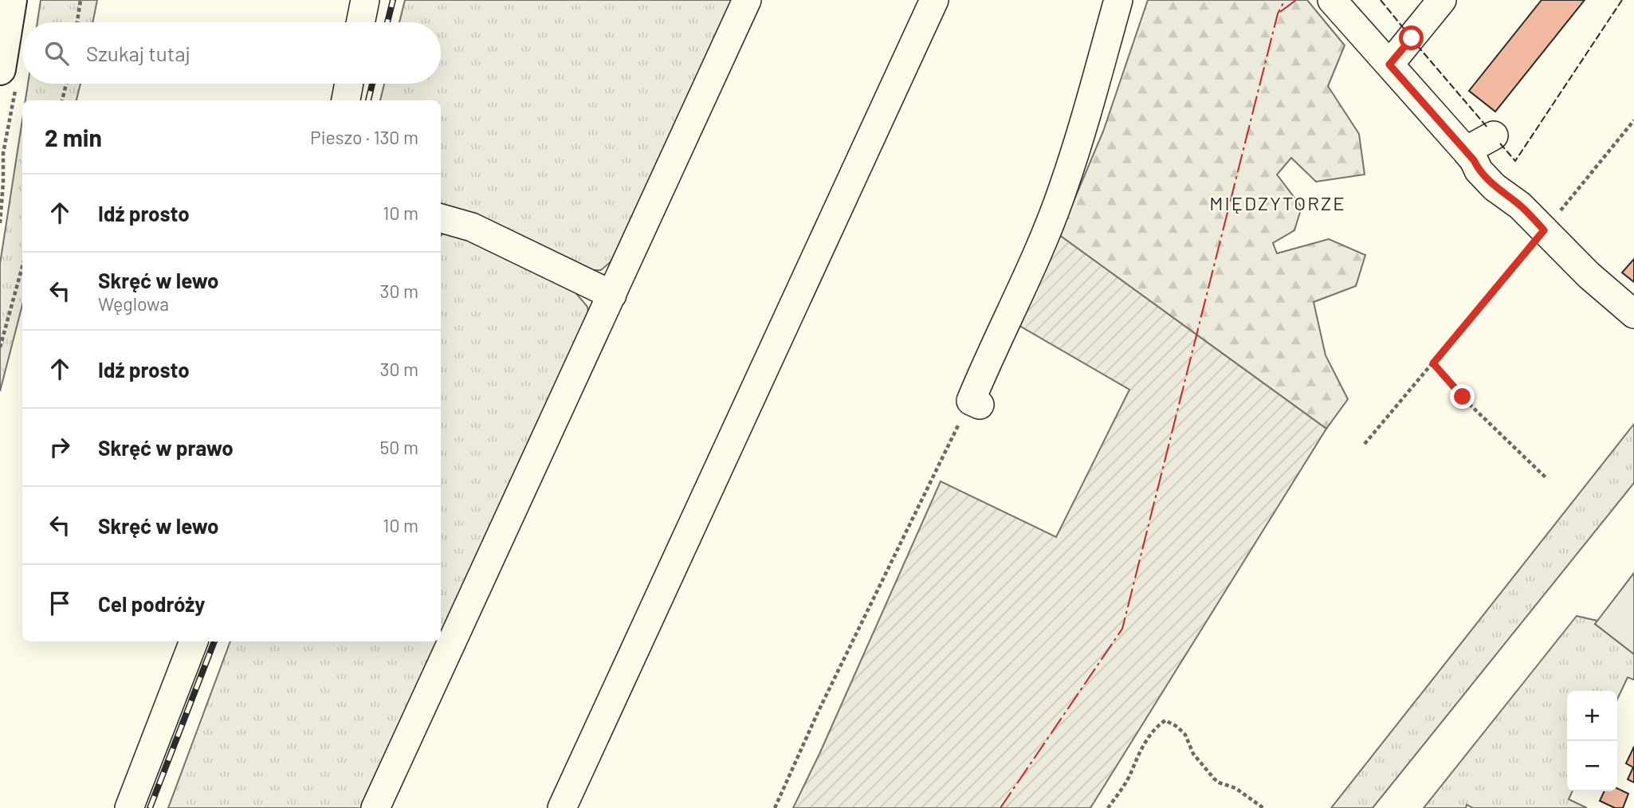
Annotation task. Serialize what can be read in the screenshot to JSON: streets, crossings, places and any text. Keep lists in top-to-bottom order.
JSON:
{
  "districts": ["MIĘDZYTORZE"],
  "page": {
    "search": "Szukaj tutaj",
    "heading": ["2 min", "Pieszo · 130 m"],
    "list": [
      ["Idź prosto", "10 m"],
      ["Skręć w lewo", "Węglowa", "30 m"],
      ["Idź prosto", "30 m"],
      ["Skręć w prawo", "50 m"],
      ["Skręć w lewo", "10 m"],
      "Cel podróży"
    ],
    "map_buttons": ["+", "−"]
  }
}
